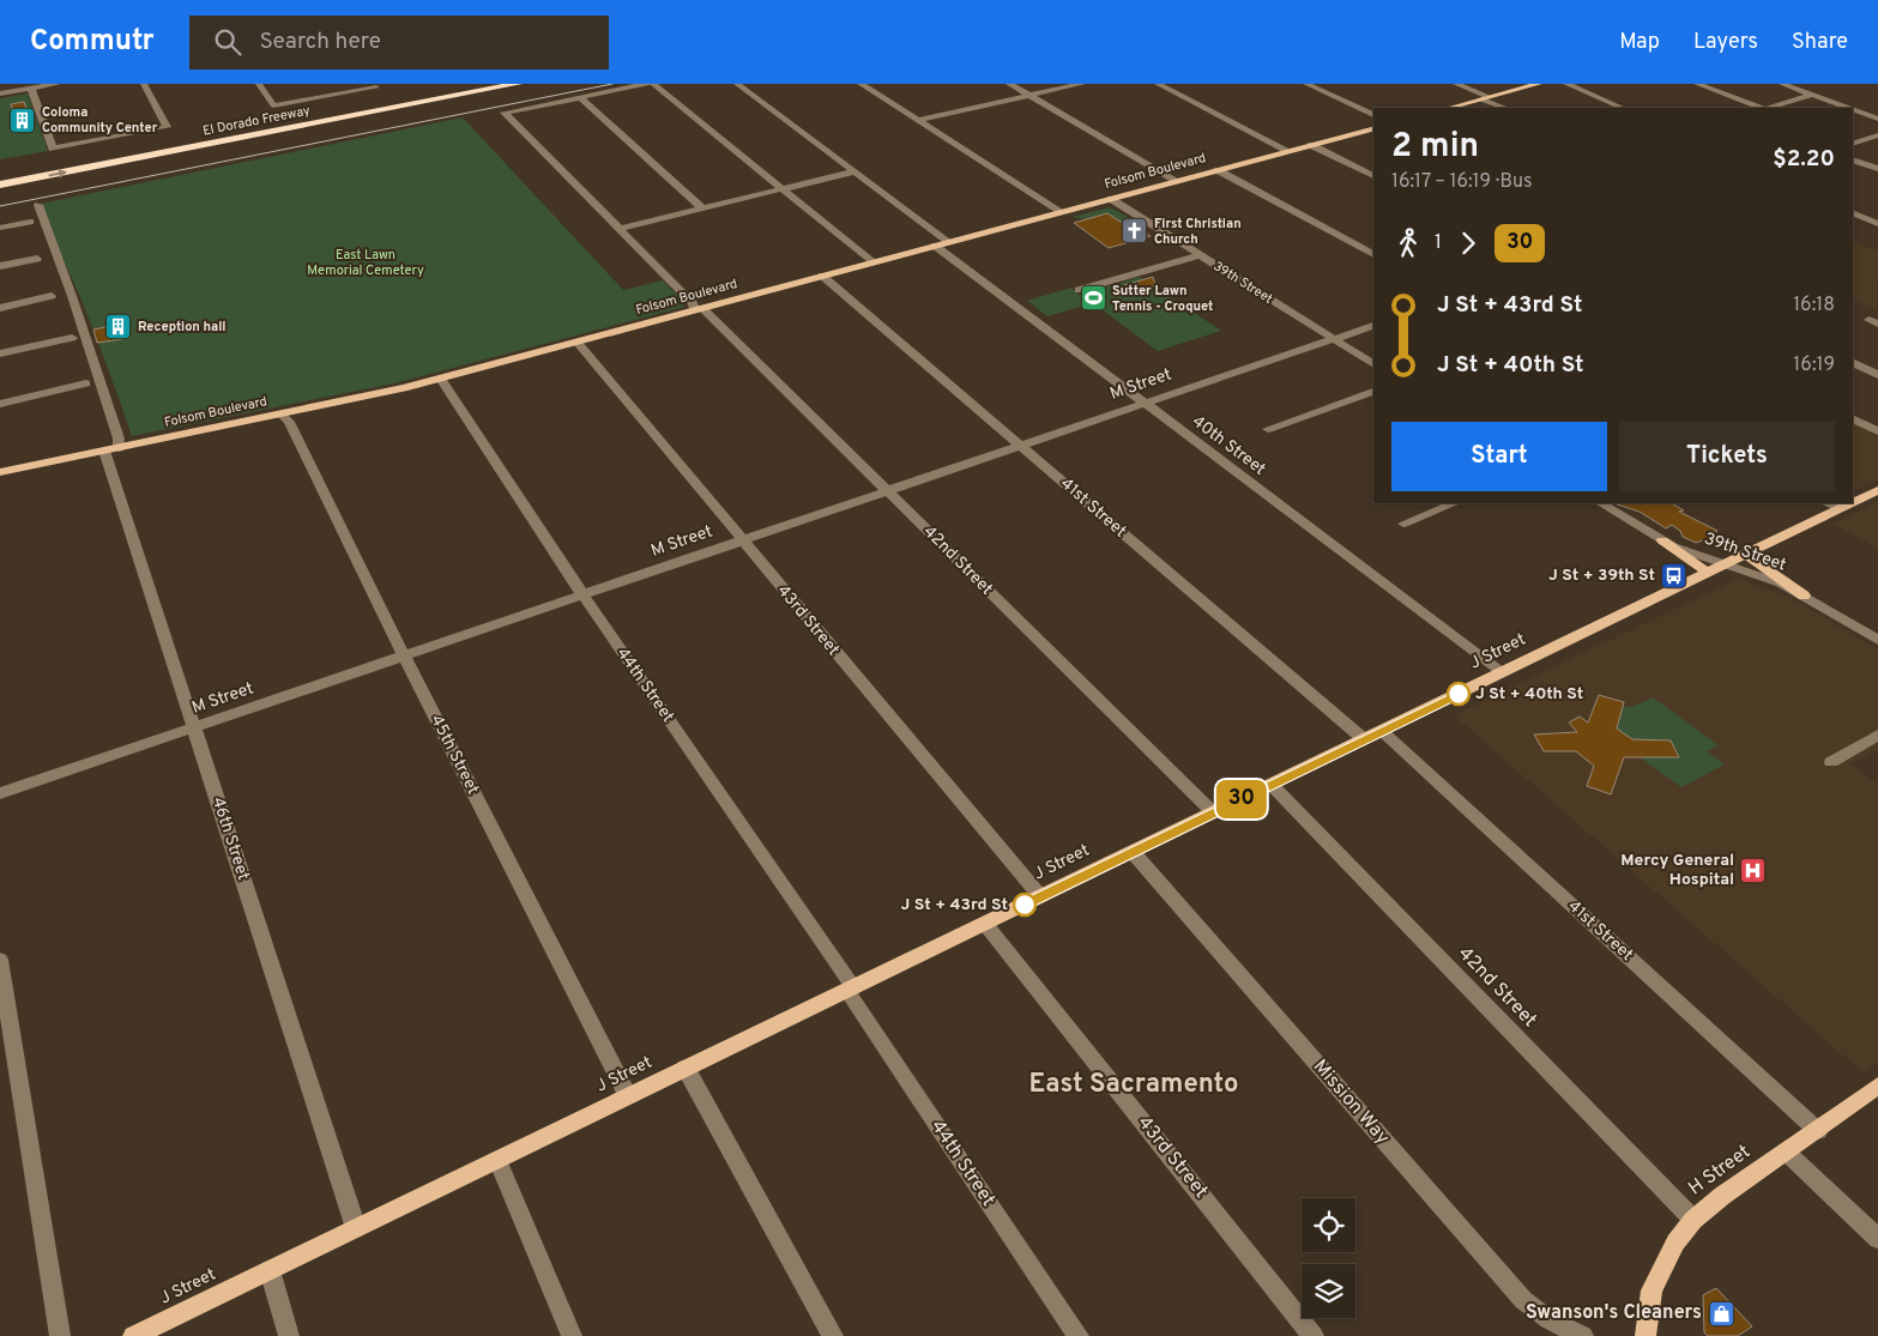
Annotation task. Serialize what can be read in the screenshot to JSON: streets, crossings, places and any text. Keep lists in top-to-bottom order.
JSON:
{
  "streets": {
    "highway": ["El Dorado Freeway"],
    "main road": ["Folsom Boulevard", "J Street", "H Street"],
    "street": [
      "39th Street",
      "M Street",
      "40th Street",
      "41st Street",
      "42nd Street",
      "43rd Street",
      "44th Street",
      "45th Street",
      "46th Street",
      "Mission Way"
    ]
  },
  "crossings": [
    ["Folsom Boulevard", "39th Street"],
    ["Folsom Boulevard", "40th Street"],
    ["Folsom Boulevard", "41st Street"],
    ["Folsom Boulevard", "42nd Street"],
    ["Folsom Boulevard", "43rd Street"],
    ["Folsom Boulevard", "44th Street"],
    ["Folsom Boulevard", "45th Street"],
    ["Folsom Boulevard", "46th Street"],
    ["39th Street", "M Street"],
    ["39th Street", "J Street"],
    ["M Street", "40th Street"],
    ["M Street", "41st Street"],
    ["M Street", "42nd Street"],
    ["M Street", "43rd Street"],
    ["M Street", "44th Street"],
    ["M Street", "45th Street"],
    ["M Street", "46th Street"],
    ["40th Street", "J Street"],
    ["41st Street", "J Street"],
    ["41st Street", "H Street"],
    ["42nd Street", "J Street"],
    ["42nd Street", "H Street"],
    ["43rd Street", "J Street"],
    ["J Street", "44th Street"],
    ["J Street", "45th Street"],
    ["J Street", "46th Street"],
    ["J Street", "Mission Way"]
  ],
  "districts": ["East Sacramento"],
  "parks": ["East Lawn Memorial Cemetery"],
  "places": {
    "building": ["Coloma Community Center", "Reception hall"],
    "church": ["First Christian Church"],
    "sports": ["Sutter Lawn Tennis - Croquet"],
    "bus stop": ["J St + 39th St"],
    "other": ["J St + 40th St", "J St + 43rd St"],
    "hospital": ["Mercy General Hospital"],
    "shop": ["Swanson's Cleaners"]
  },
  "lines": ["bus line 30"],
  "page": {
    "header": "Commutr",
    "search": "Search here",
    "nav": ["Map", "Layers", "Share"],
    "on_map": "30",
    "heading": ["2 min", "16:17 – 16:19 · Bus", "$2.20"],
    "legs": ["1", "30"],
    "list": [
      {
        "name": "J St + 43rd St",
        "value": "16:18"
      },
      {
        "name": "J St + 40th St",
        "value": "16:19"
      }
    ],
    "buttons": ["Start", "Tickets"]
  }
}
